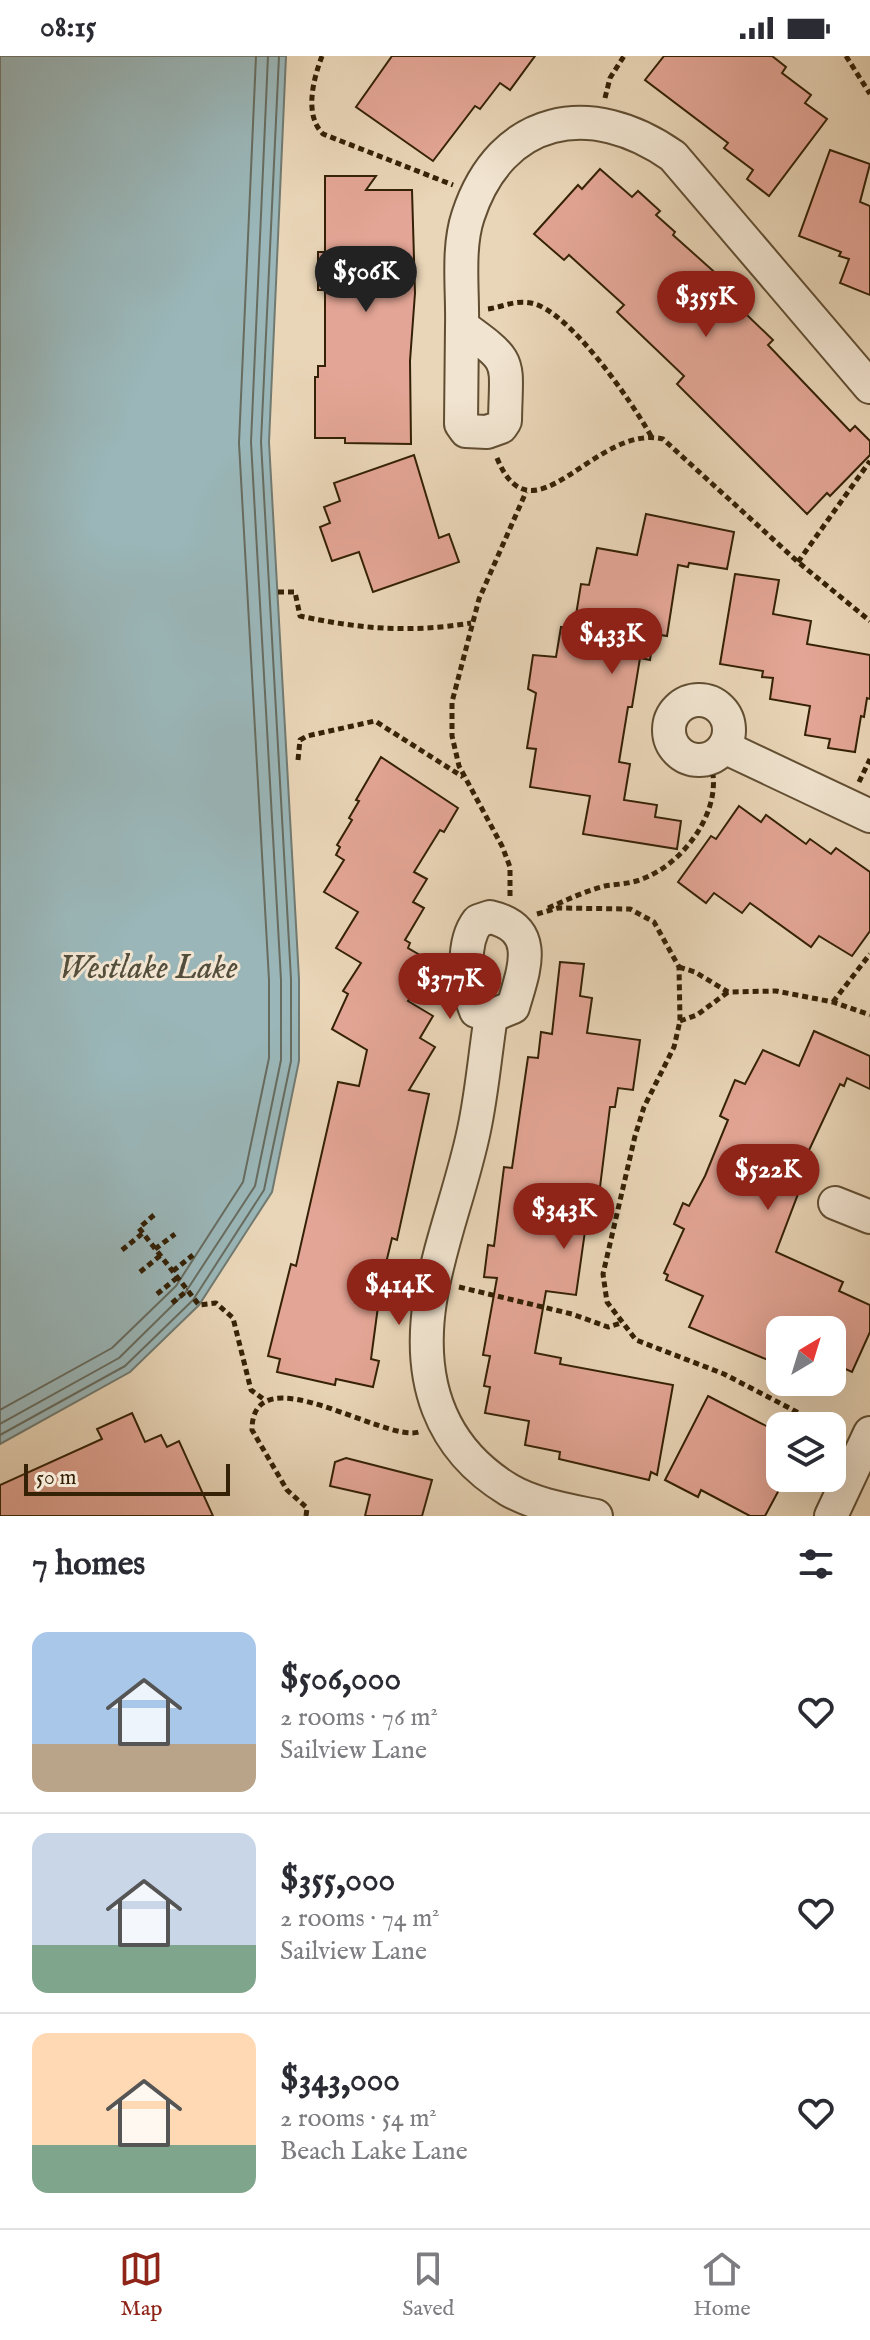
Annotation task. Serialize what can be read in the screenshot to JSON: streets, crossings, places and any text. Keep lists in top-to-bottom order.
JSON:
{
  "water": ["Westlake Lake"],
  "scale_bar": "50 m",
  "north": "top right",
  "page": {
    "status": "08:15",
    "price": [
      "$506K",
      "$355K",
      "$433K",
      "$377K",
      "$522K",
      "$343K",
      "$414K"
    ],
    "scale": "50 m",
    "heading": "7 homes",
    "list": [
      {
        "name": "$506,000",
        "note": "2 rooms · 76 m² · Sailview Lane"
      },
      {
        "name": "$355,000",
        "note": "2 rooms · 74 m² · Sailview Lane"
      },
      {
        "name": "$343,000",
        "note": "2 rooms · 54 m² · Beach Lake Lane"
      }
    ],
    "tabs": ["Map", "Saved", "Home"]
  }
}
